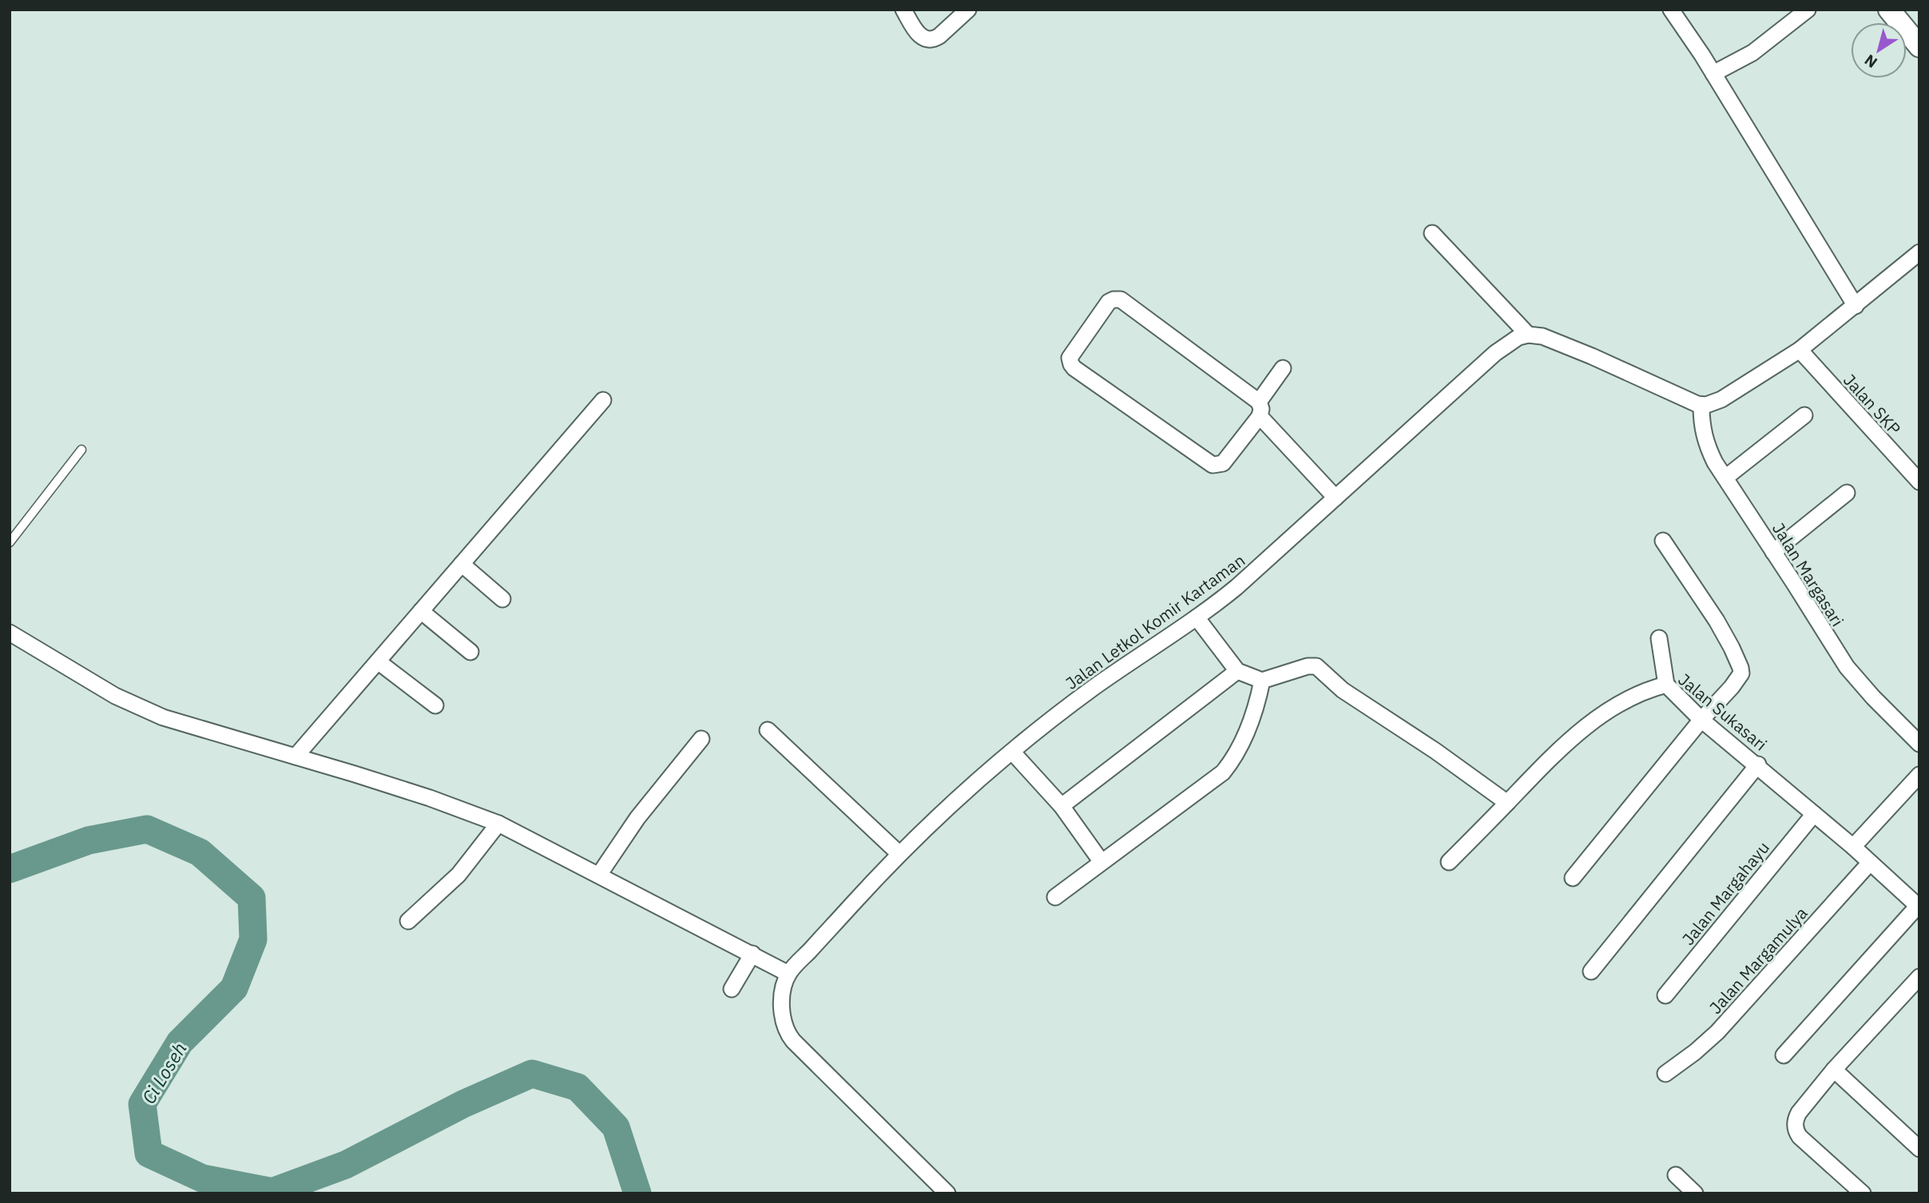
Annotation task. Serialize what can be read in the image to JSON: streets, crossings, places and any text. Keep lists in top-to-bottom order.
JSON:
{
  "streets": {
    "street": [
      "Jalan SKP",
      "Jalan Margasari",
      "Jalan Letkol Komir Kartaman",
      "Jalan Sukasari",
      "Jalan Margahayu",
      "Jalan Margamulya"
    ]
  },
  "crossings": [
    ["Jalan Sukasari", "Jalan Margahayu"],
    ["Jalan Sukasari", "Jalan Margamulya"]
  ],
  "water": ["Ci Loseh"],
  "north": "bottom left"
}
